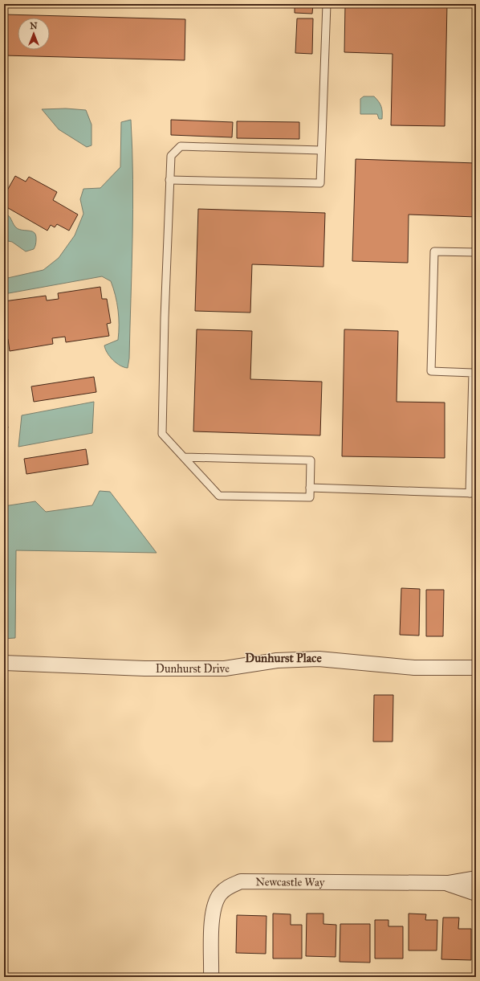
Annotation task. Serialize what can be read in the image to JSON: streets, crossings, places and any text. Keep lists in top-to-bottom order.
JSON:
{
  "streets": {
    "street": ["Dunhurst Drive", "Newcastle Way"]
  },
  "districts": ["Dunhurst Place"],
  "north": "top"
}
